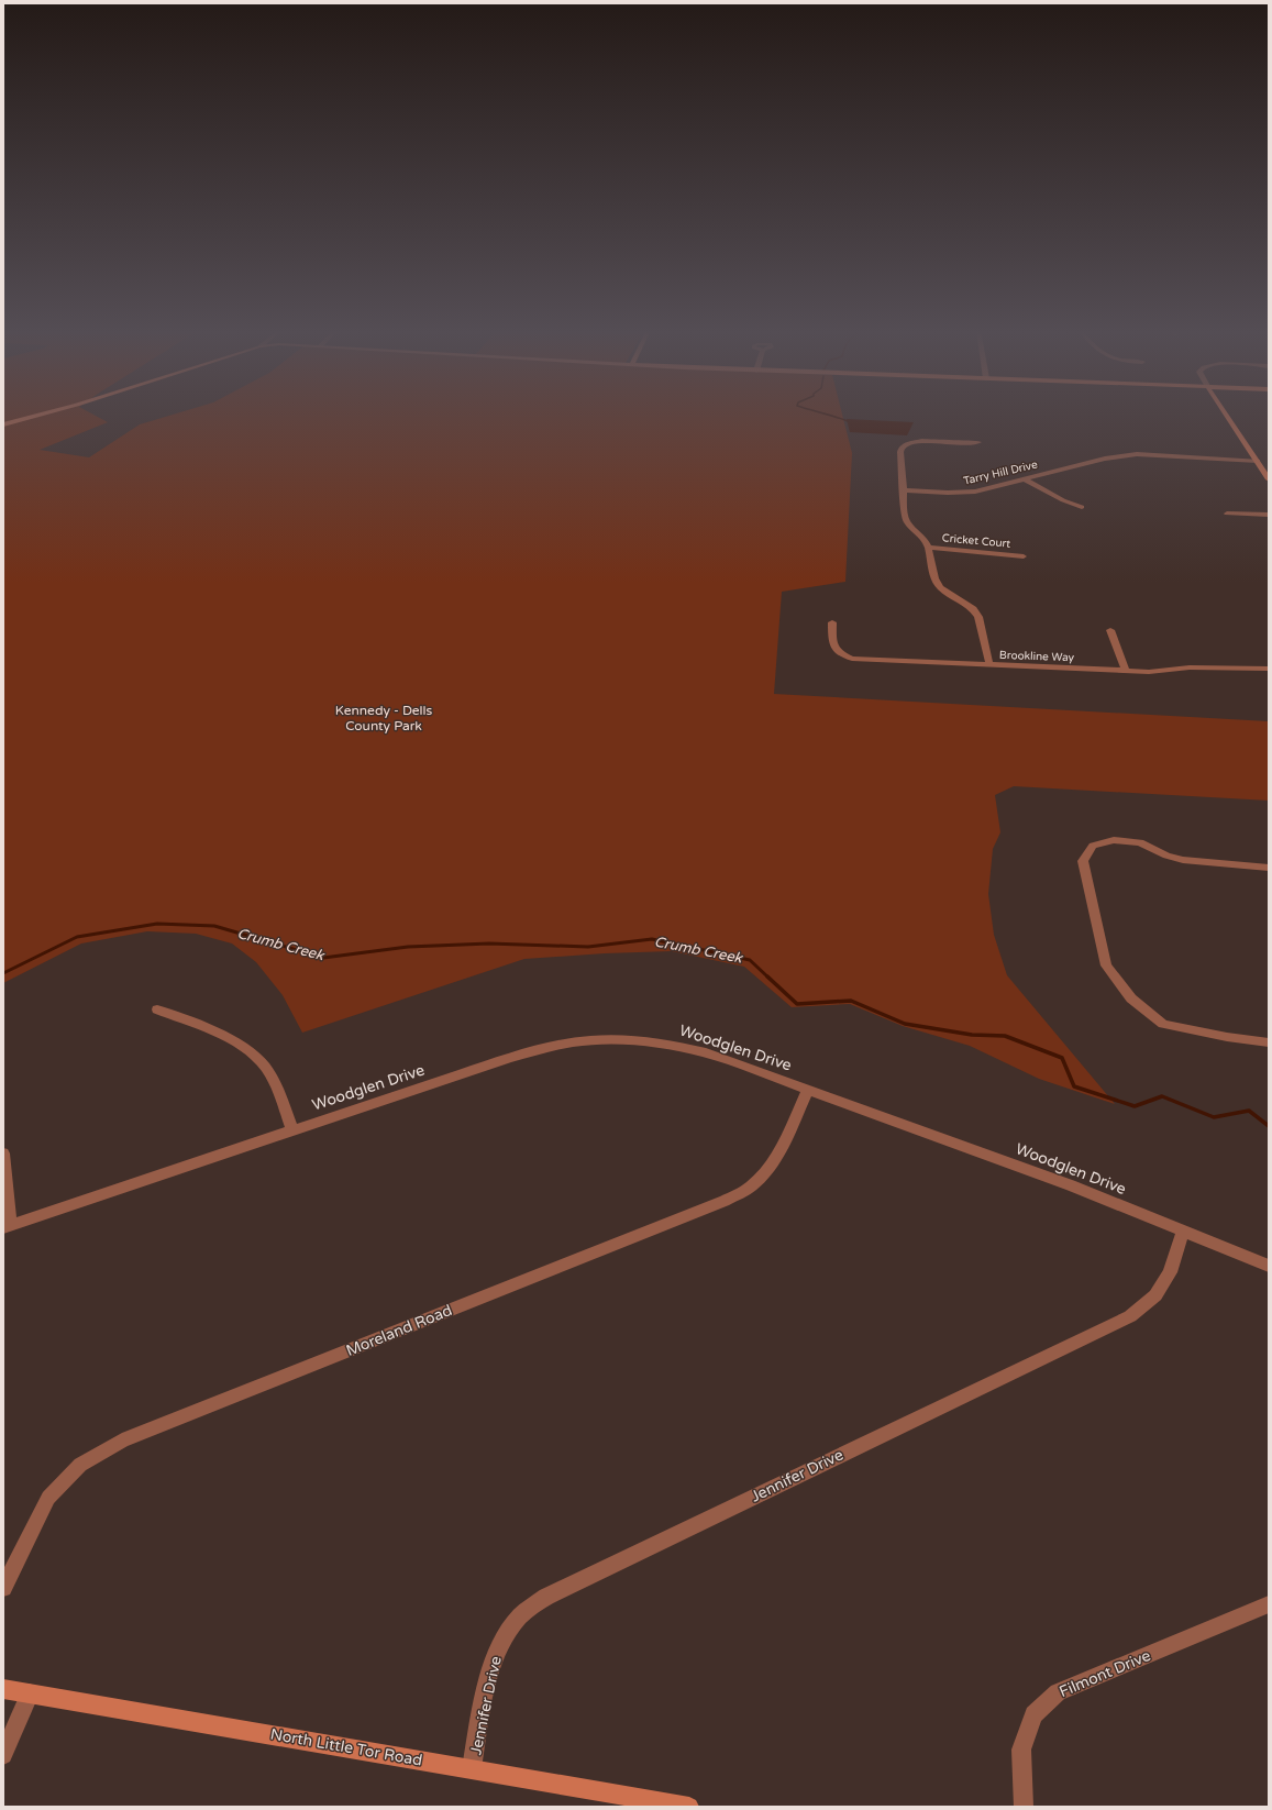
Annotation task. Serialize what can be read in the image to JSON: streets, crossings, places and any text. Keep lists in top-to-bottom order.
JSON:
{
  "streets": {
    "street": [
      "Tarry Hill Drive",
      "Cricket Court",
      "Brookline Way",
      "Woodglen Drive",
      "Moreland Road",
      "Jennifer Drive",
      "Filmont Drive",
      "North Little Tor Road"
    ]
  },
  "crossings": [
    ["Woodglen Drive", "Moreland Road"],
    ["Woodglen Drive", "Jennifer Drive"],
    ["Jennifer Drive", "North Little Tor Road"]
  ],
  "water": ["Crumb Creek"],
  "parks": ["Kennedy - Dells County Park"]
}
